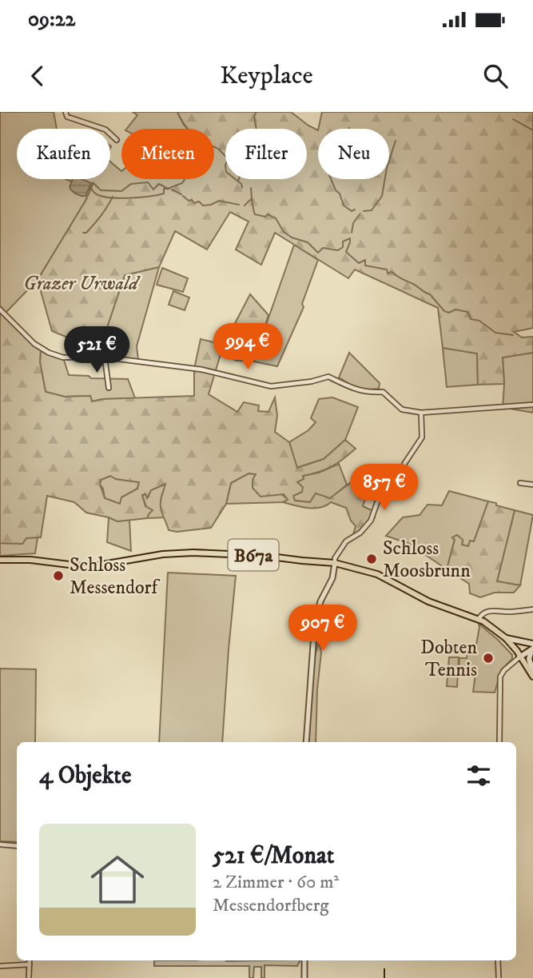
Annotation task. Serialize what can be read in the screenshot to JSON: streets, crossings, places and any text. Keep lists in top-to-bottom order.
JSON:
{
  "streets": {
    "main road": ["B67a"]
  },
  "parks": ["Grazer Urwald"],
  "places": ["Schloss Moosbrunn", "Schloss Messendorf", "Dobten Tennis"],
  "page": {
    "status": "09:22",
    "header": "Keyplace",
    "chip": [
      "Kaufen",
      "Mieten",
      "Filter",
      "Neu"
    ],
    "price": [
      "994 €",
      "521 €",
      "857 €",
      "907 €"
    ],
    "heading": "4 Objekte",
    "list": [
      {
        "name": "521 €/Monat",
        "note": "2 Zimmer · 60 m² · Messendorfberg"
      }
    ]
  }
}
